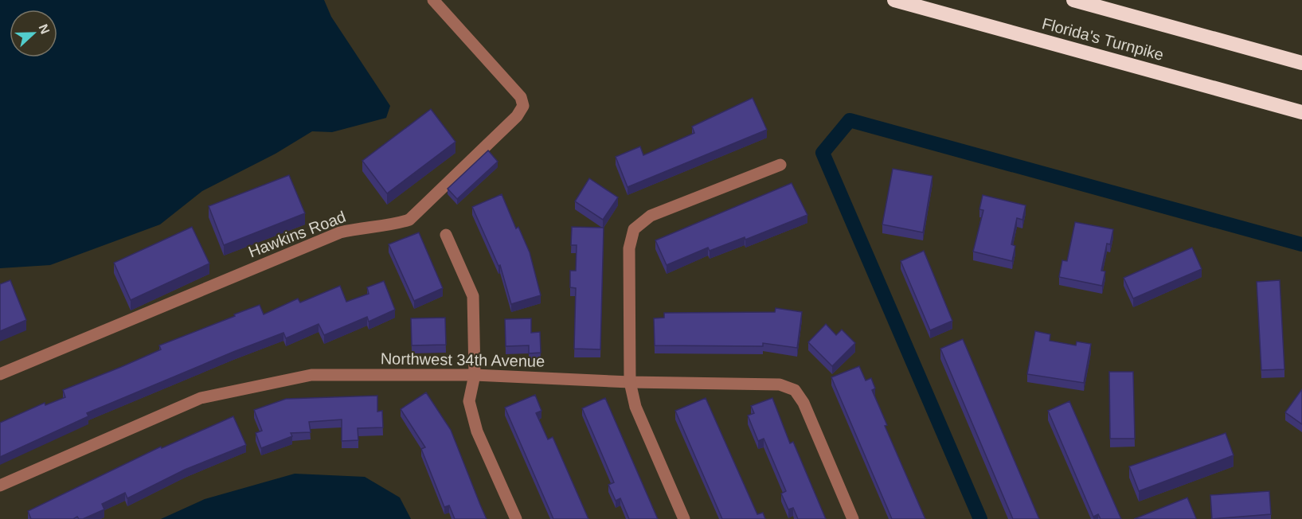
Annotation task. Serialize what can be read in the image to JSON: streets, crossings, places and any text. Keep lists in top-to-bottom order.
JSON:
{
  "streets": {
    "highway": ["Florida's Turnpike"],
    "street": ["Hawkins Road", "Northwest 34th Avenue"]
  },
  "north": "right"
}
